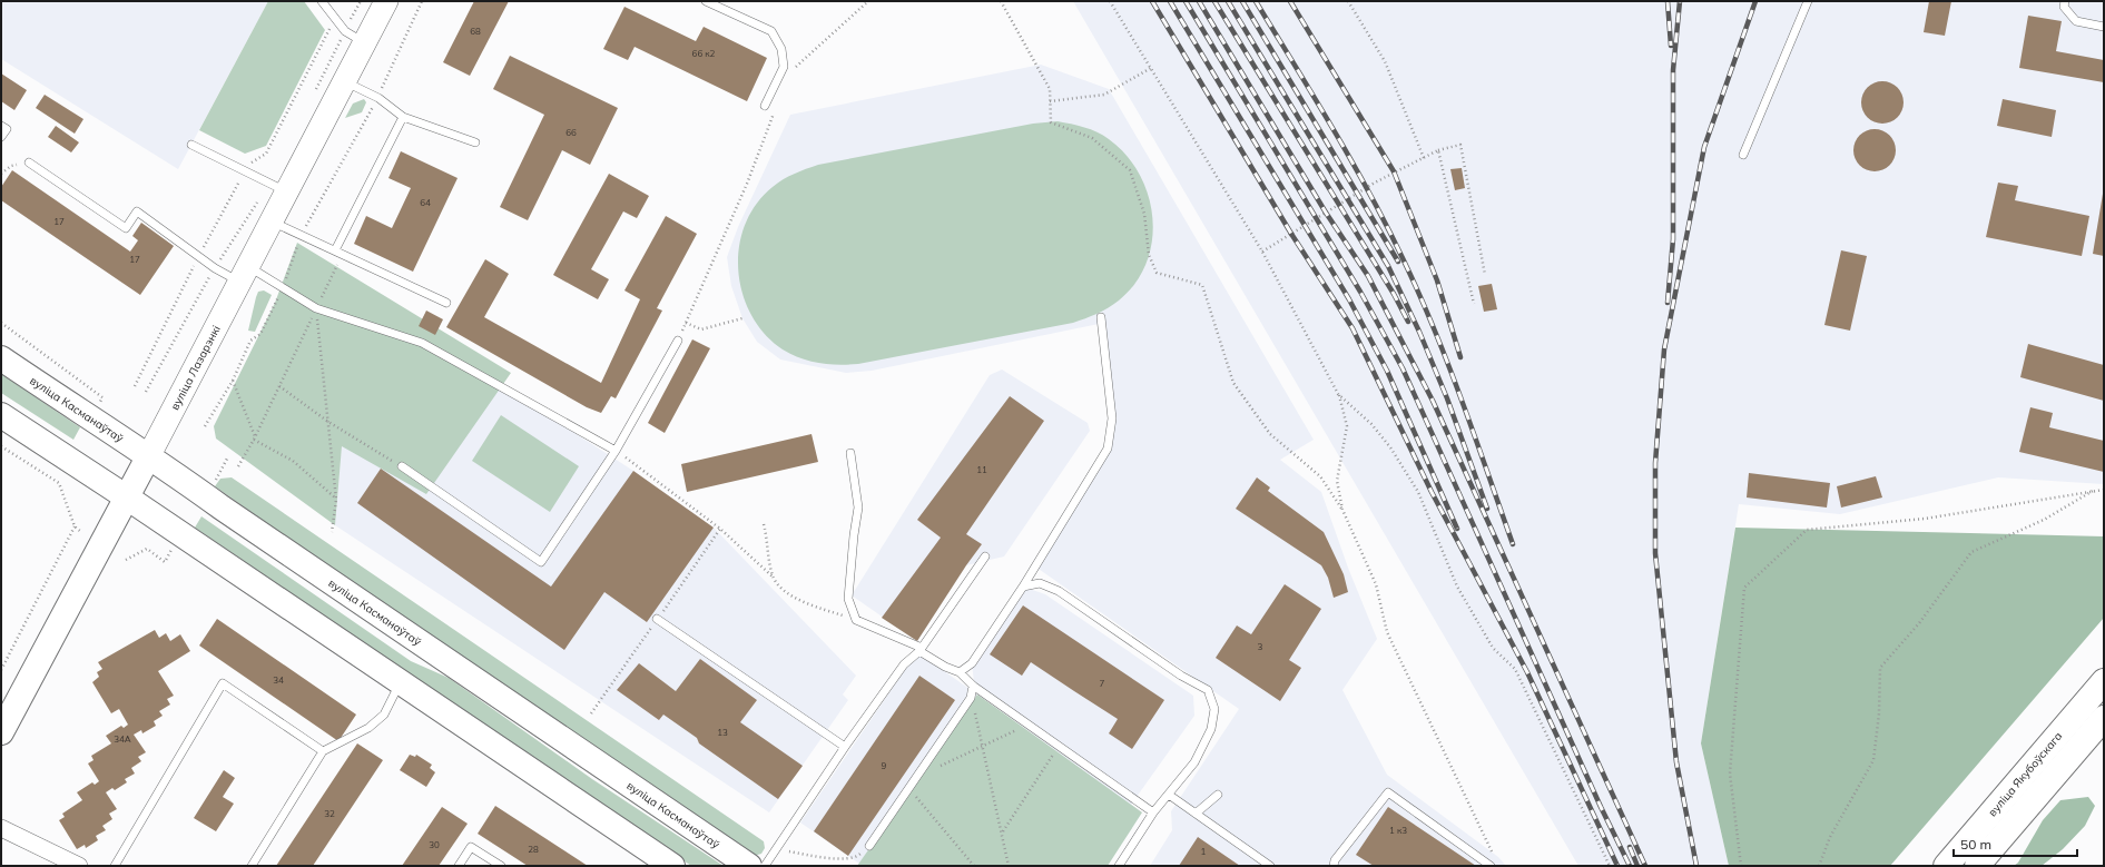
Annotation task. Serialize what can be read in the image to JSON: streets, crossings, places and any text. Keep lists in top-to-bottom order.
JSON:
{
  "streets": {
    "main road": ["вуліца Лазарэнкі", "вуліца Касманаўтаў", "вуліца Якубоўскага"]
  },
  "crossings": [
    ["вуліца Лазарэнкі", "вуліца Касманаўтаў"]
  ],
  "house_numbers": [
    "68",
    "66 к2",
    "66",
    "64",
    "17",
    "17",
    "11",
    "3",
    "34",
    "7",
    "13",
    "34А",
    "9",
    "32",
    "1 к3",
    "30",
    "28",
    "1"
  ],
  "scale_bar": "50 m"
}
